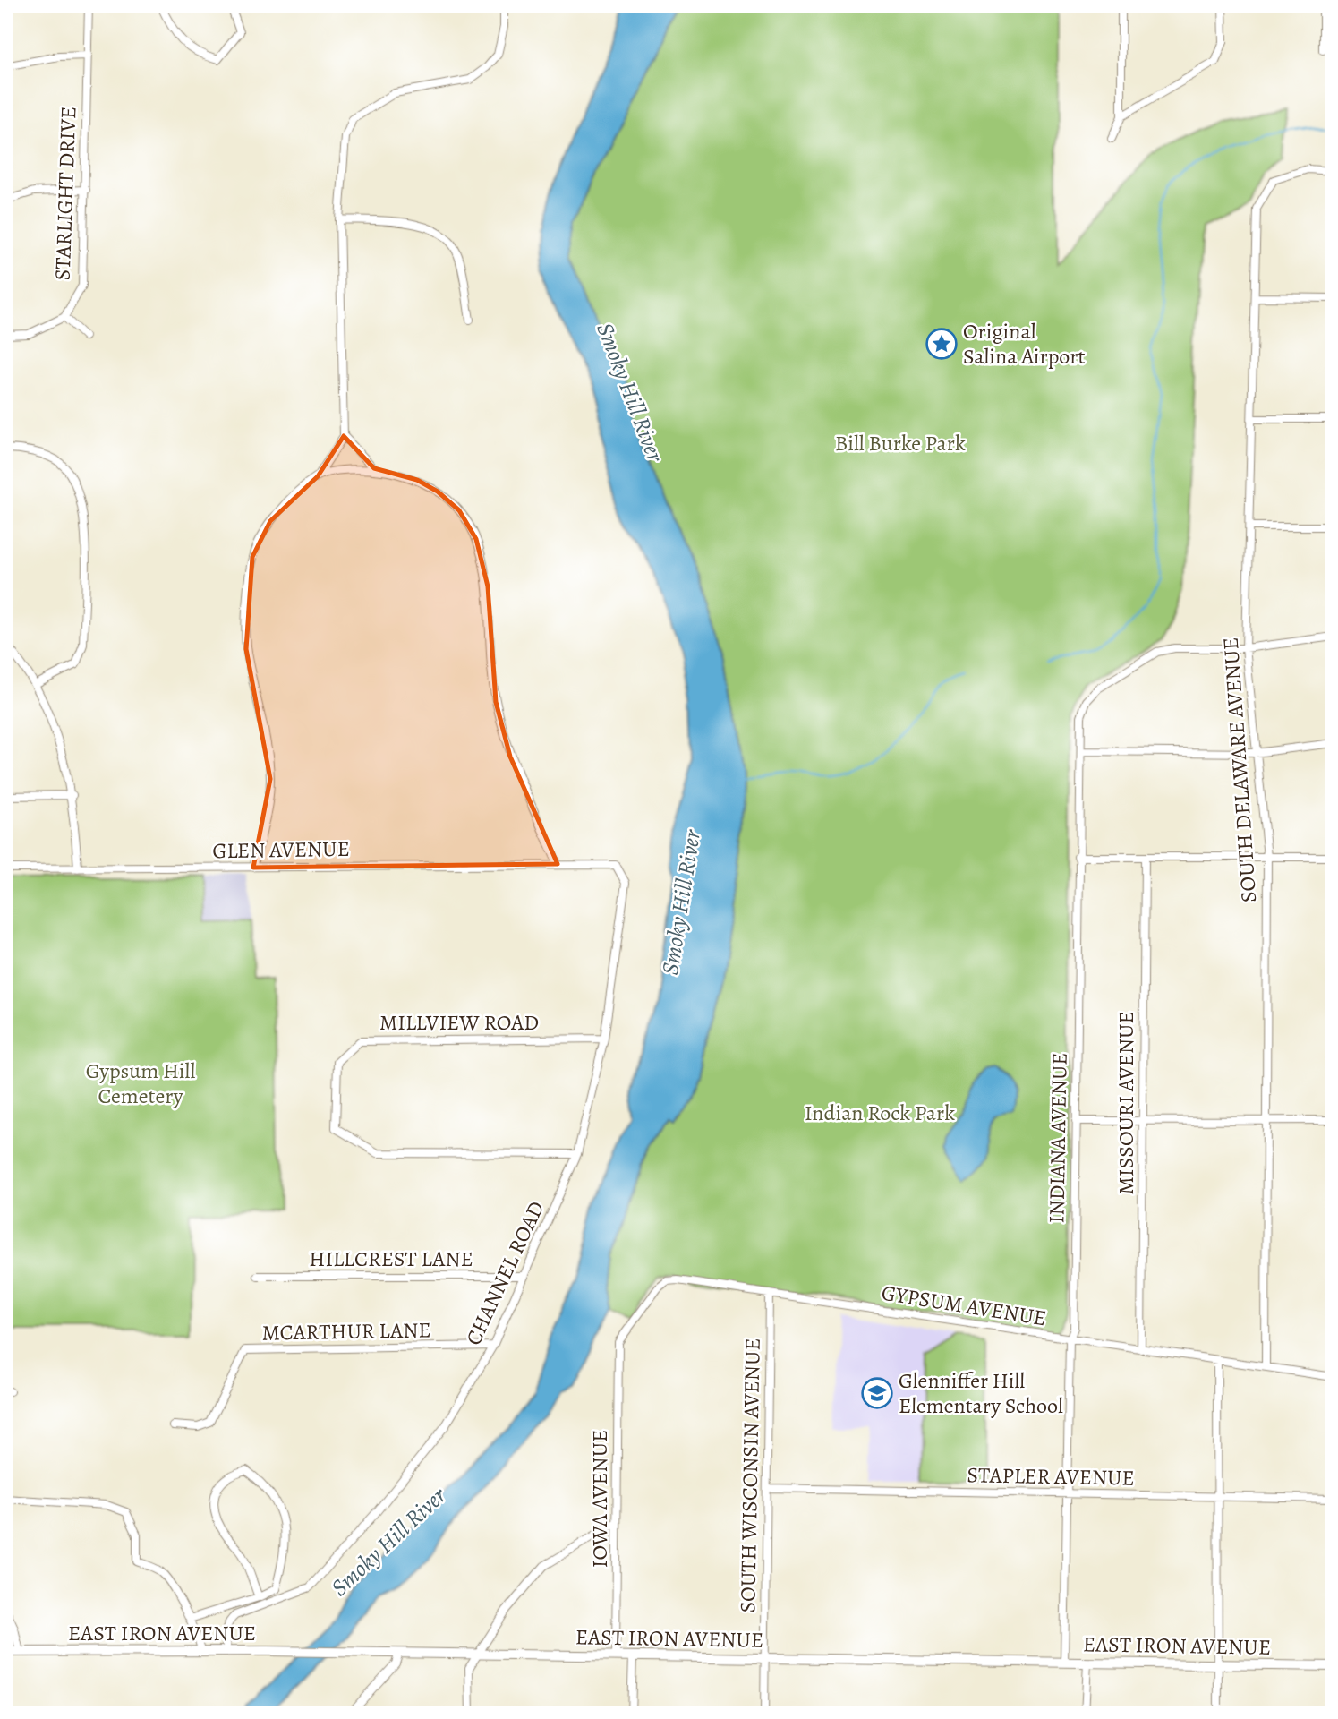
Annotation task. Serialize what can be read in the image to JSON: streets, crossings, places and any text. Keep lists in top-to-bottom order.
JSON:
{
  "streets": {
    "street": [
      "STARLIGHT DRIVE",
      "SOUTH DELAWARE AVENUE",
      "GLEN AVENUE",
      "MILLVIEW ROAD",
      "MISSOURI AVENUE",
      "INDIANA AVENUE",
      "HILLCREST LANE",
      "CHANNEL ROAD",
      "GYPSUM AVENUE",
      "MCARTHUR LANE",
      "SOUTH WISCONSIN AVENUE",
      "STAPLER AVENUE",
      "IOWA AVENUE",
      "EAST IRON AVENUE"
    ]
  },
  "crossings": [
    ["SOUTH DELAWARE AVENUE", "INDIANA AVENUE"],
    ["SOUTH DELAWARE AVENUE", "GYPSUM AVENUE"],
    ["GLEN AVENUE", "CHANNEL ROAD"],
    ["MILLVIEW ROAD", "CHANNEL ROAD"],
    ["MISSOURI AVENUE", "GYPSUM AVENUE"],
    ["INDIANA AVENUE", "GYPSUM AVENUE"],
    ["INDIANA AVENUE", "STAPLER AVENUE"],
    ["INDIANA AVENUE", "EAST IRON AVENUE"],
    ["HILLCREST LANE", "CHANNEL ROAD"],
    ["CHANNEL ROAD", "MCARTHUR LANE"],
    ["CHANNEL ROAD", "EAST IRON AVENUE"],
    ["GYPSUM AVENUE", "SOUTH WISCONSIN AVENUE"],
    ["GYPSUM AVENUE", "IOWA AVENUE"],
    ["SOUTH WISCONSIN AVENUE", "STAPLER AVENUE"],
    ["SOUTH WISCONSIN AVENUE", "EAST IRON AVENUE"],
    ["IOWA AVENUE", "EAST IRON AVENUE"]
  ],
  "water": ["Smoky Hill River"],
  "parks": ["Bill Burke Park", "Gypsum Hill Cemetery", "Indian Rock Park"],
  "places": {
    "place": ["Original Salina Airport"],
    "school or university": ["Glenniffer Hill Elementary School"]
  }
}
